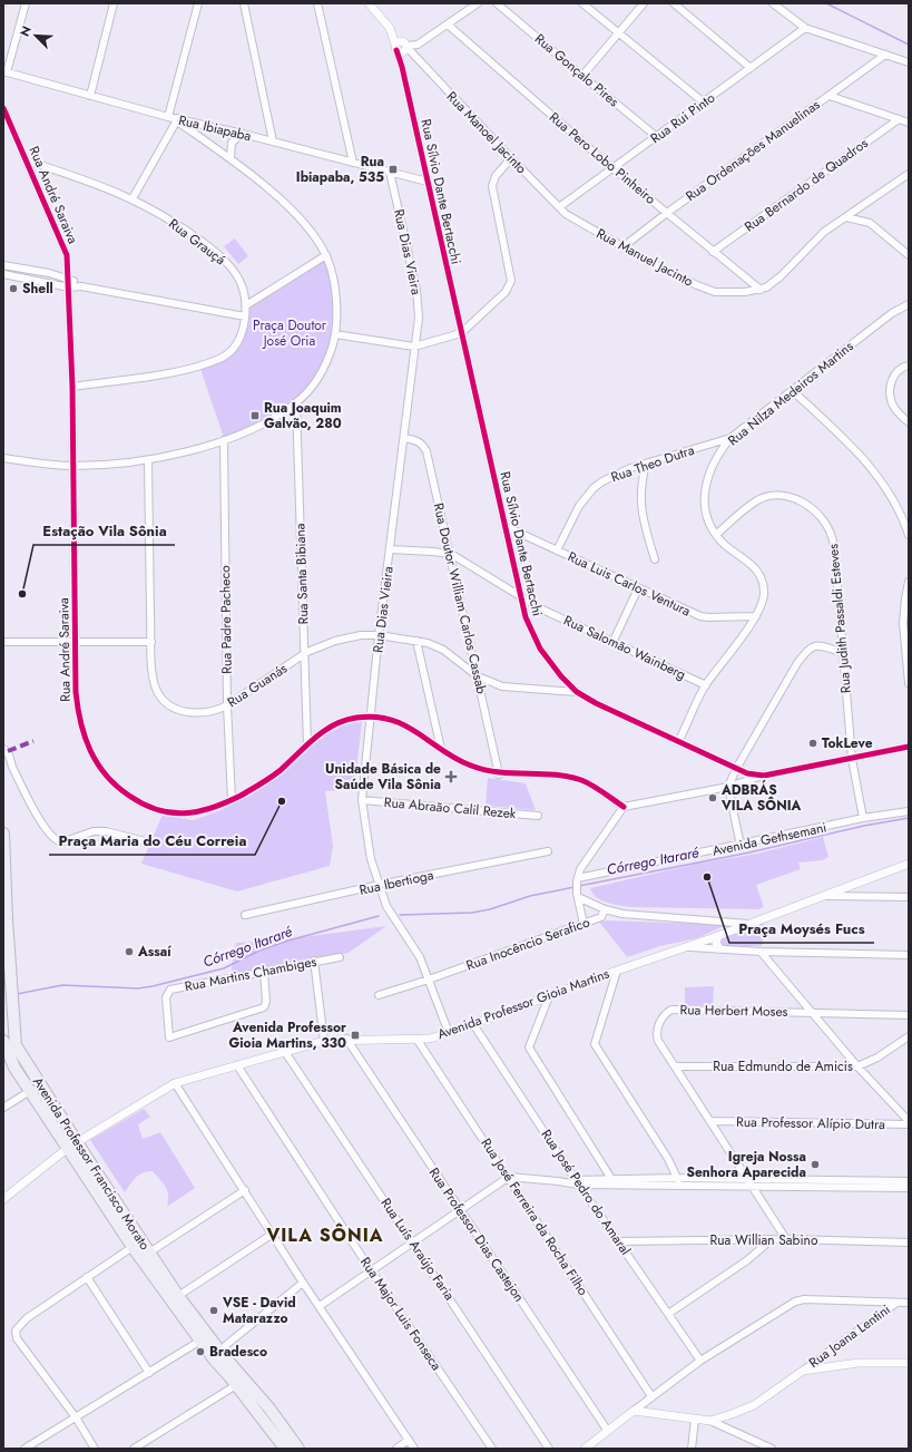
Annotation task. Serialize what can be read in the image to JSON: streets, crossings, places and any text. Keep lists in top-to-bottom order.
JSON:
{
  "streets": {
    "highway": ["Avenida Professor Francisco Morato"],
    "street": [
      "Rua Gonçalo Pires",
      "Rua Rui Pinto",
      "Rua Ibiapaba",
      "Rua Manoel Jacinto",
      "Rua Ordenações Manuelinas",
      "Rua Pero Lobo Pinheiro",
      "Rua Bernardo de Quadros",
      "Rua Sílvio Dante Bertacchi",
      "Rua André Saraiva",
      "Rua Grauçá",
      "Rua Dias Vieira",
      "Rua Manuel Jacinto",
      "Rua Nilza Medeiros Martins",
      "Rua Theo Dutra",
      "Rua Santa Bibiana",
      "Rua Luis Carlos Ventura",
      "Rua Doutor William Carlos Cassab",
      "Rua Judith Passaldi Esteves",
      "Rua Padre Pacheco",
      "Rua Salomão Wainberg",
      "Rua Guanás",
      "Rua Abraão Calil Rezek",
      "Avenida Gethsemani",
      "Rua Ibertioga",
      "Rua Inocêncio Serafico",
      "Rua Martins Chambiges",
      "Avenida Professor Gioia Martins",
      "Rua Herbert Moses",
      "Rua Edmundo de Amicis",
      "Rua Professor Alípio Dutra",
      "Rua José Pedro do Amaral",
      "Rua José Ferreira da Rocha Filho",
      "Rua Professor Dias Castejon",
      "Rua Willian Sabino",
      "Rua Luís Araújo Faria",
      "Rua Major Luis Fonseca",
      "Rua Joana Lentini"
    ]
  },
  "crossings": [
    ["Rua Gonçalo Pires", "Rua Rui Pinto"],
    ["Rua Rui Pinto", "Rua Manoel Jacinto"],
    ["Rua Rui Pinto", "Rua Pero Lobo Pinheiro"],
    ["Rua Rui Pinto", "Rua Manuel Jacinto"],
    ["Rua Ibiapaba", "Rua Sílvio Dante Bertacchi"],
    ["Rua Ibiapaba", "Rua Dias Vieira"],
    ["Rua Manoel Jacinto", "Rua Sílvio Dante Bertacchi"],
    ["Rua Manoel Jacinto", "Rua Manuel Jacinto"],
    ["Rua Ordenações Manuelinas", "Rua Pero Lobo Pinheiro"],
    ["Rua Ordenações Manuelinas", "Rua Manuel Jacinto"],
    ["Rua Pero Lobo Pinheiro", "Rua Bernardo de Quadros"],
    ["Rua Pero Lobo Pinheiro", "Rua Manuel Jacinto"],
    ["Rua Sílvio Dante Bertacchi", "Rua Nilza Medeiros Martins"],
    ["Rua Sílvio Dante Bertacchi", "Rua Luis Carlos Ventura"],
    ["Rua Sílvio Dante Bertacchi", "Rua Judith Passaldi Esteves"],
    ["Rua Sílvio Dante Bertacchi", "Rua Salomão Wainberg"],
    ["Rua Sílvio Dante Bertacchi", "Rua Guanás"],
    ["Rua André Saraiva", "Rua Grauçá"],
    ["Rua André Saraiva", "Rua Dias Vieira"],
    ["Rua André Saraiva", "Rua Santa Bibiana"],
    ["Rua André Saraiva", "Rua Doutor William Carlos Cassab"],
    ["Rua André Saraiva", "Rua Padre Pacheco"],
    ["Rua Dias Vieira", "Rua Doutor William Carlos Cassab"],
    ["Rua Dias Vieira", "Rua Guanás"],
    ["Rua Dias Vieira", "Rua Abraão Calil Rezek"],
    ["Rua Dias Vieira", "Rua Ibertioga"],
    ["Rua Dias Vieira", "Rua Inocêncio Serafico"],
    ["Rua Dias Vieira", "Avenida Professor Gioia Martins"],
    ["Rua Nilza Medeiros Martins", "Rua Theo Dutra"],
    ["Rua Nilza Medeiros Martins", "Rua Luis Carlos Ventura"],
    ["Rua Nilza Medeiros Martins", "Rua Judith Passaldi Esteves"],
    ["Rua Nilza Medeiros Martins", "Rua Salomão Wainberg"],
    ["Rua Theo Dutra", "Rua Luis Carlos Ventura"],
    ["Rua Santa Bibiana", "Rua Guanás"],
    ["Rua Doutor William Carlos Cassab", "Rua Salomão Wainberg"],
    ["Rua Doutor William Carlos Cassab", "Rua Guanás"],
    ["Rua Judith Passaldi Esteves", "Avenida Gethsemani"],
    ["Rua Padre Pacheco", "Rua Guanás"],
    ["Avenida Professor Gioia Martins", "Avenida Professor Francisco Morato"],
    ["Avenida Professor Gioia Martins", "Rua José Pedro do Amaral"],
    ["Avenida Professor Gioia Martins", "Rua José Ferreira da Rocha Filho"],
    ["Avenida Professor Gioia Martins", "Rua Professor Dias Castejon"],
    ["Avenida Professor Gioia Martins", "Rua Luís Araújo Faria"],
    ["Avenida Professor Gioia Martins", "Rua Major Luis Fonseca"],
    ["Rua Herbert Moses", "Rua Edmundo de Amicis"],
    ["Rua Herbert Moses", "Rua Professor Alípio Dutra"],
    ["Rua Herbert Moses", "Rua Willian Sabino"],
    ["Rua José Pedro do Amaral", "Rua Willian Sabino"]
  ],
  "districts": ["VILA SÔNIA"],
  "water": ["Córrego Itararé"],
  "parks": ["Praça Doutor José Oria"],
  "places": {
    "transit": ["Rua Ibiapaba, 535", "Rua Joaquim Galvão, 280", "Avenida Professor Gioia Martins, 330"],
    "other": [
      "Shell",
      "Estação Vila Sônia",
      "TokLeve",
      "ADBRÁS VILA SÔNIA",
      "Praça Maria do Céu Correia",
      "Praça Moysés Fucs",
      "Assaí",
      "Igreja Nossa Senhora Aparecida",
      "VSE - David Matarazzo",
      "Bradesco"
    ],
    "health": ["Unidade Básica de Saúde Vila Sônia"]
  },
  "north": "top left"
}
